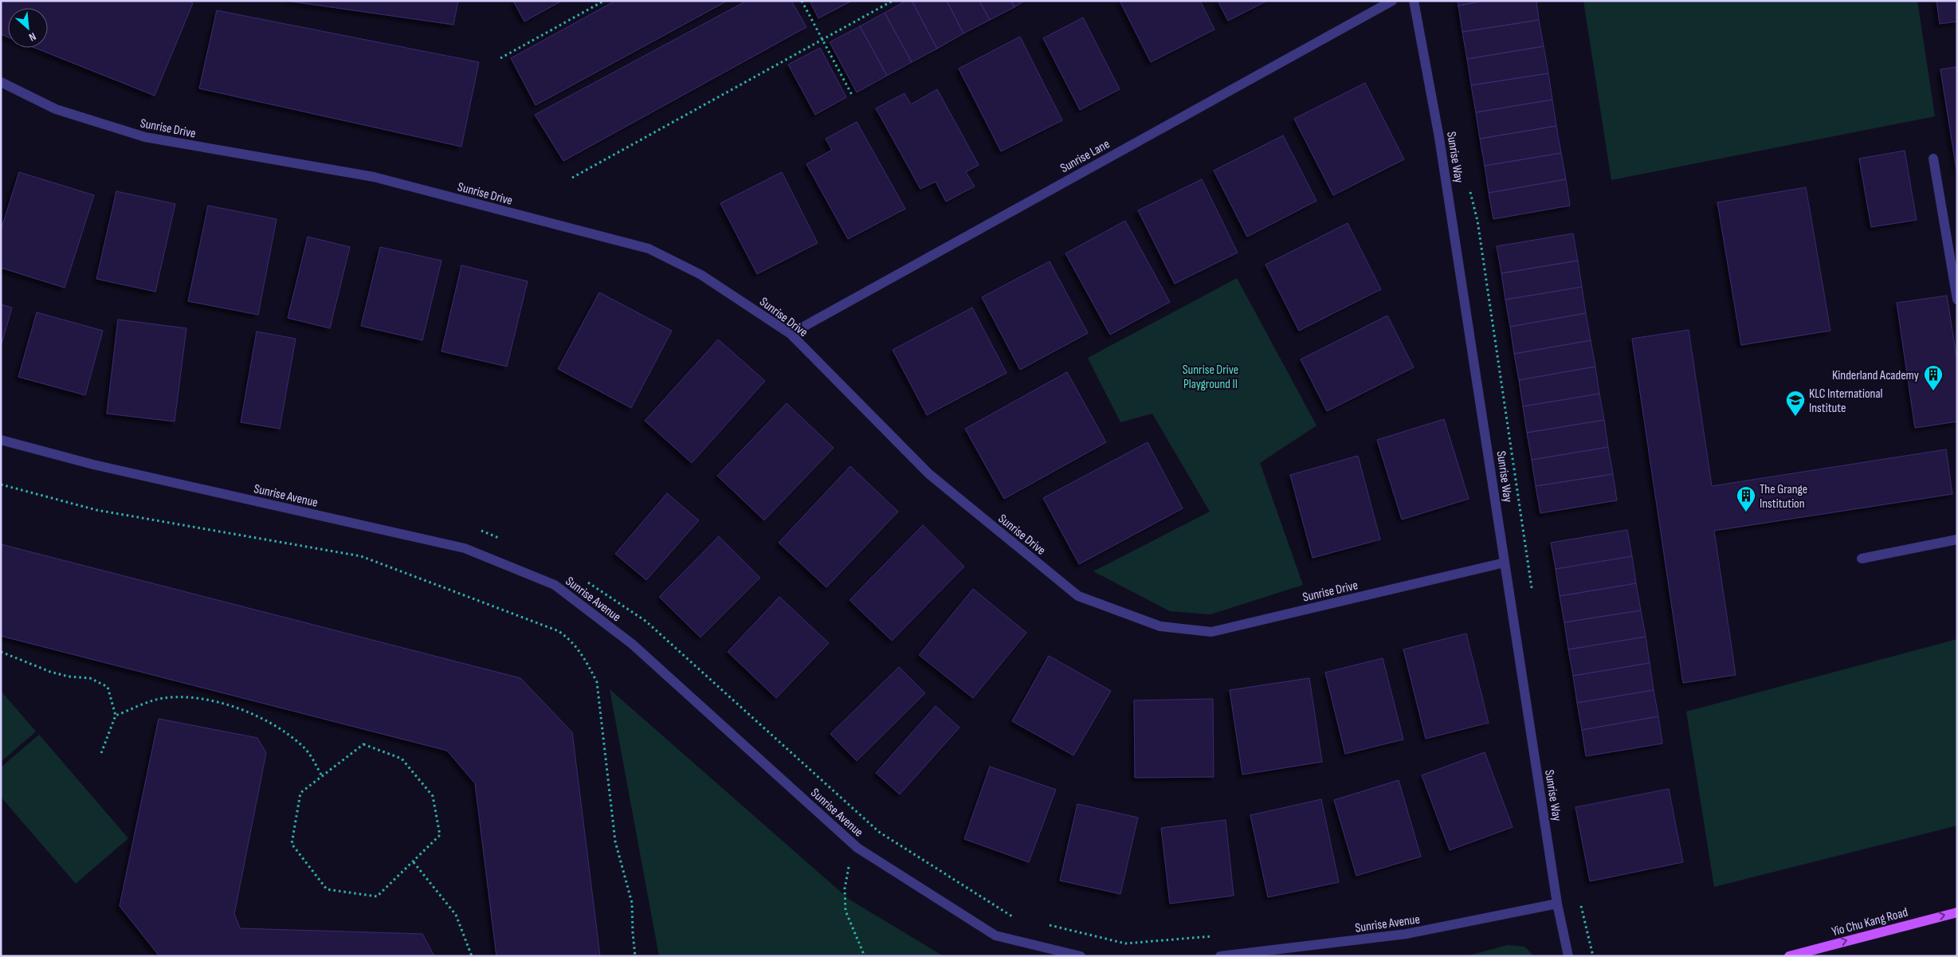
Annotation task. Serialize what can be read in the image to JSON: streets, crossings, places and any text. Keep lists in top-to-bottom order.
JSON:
{
  "streets": {
    "main road": ["Yio Chu Kang Road"],
    "street": [
      "Sunrise Drive",
      "Sunrise Lane",
      "Sunrise Way",
      "Sunrise Avenue"
    ]
  },
  "crossings": [
    ["Sunrise Drive", "Sunrise Lane"],
    ["Sunrise Drive", "Sunrise Way"],
    ["Sunrise Way", "Sunrise Avenue"]
  ],
  "one_way": ["Yio Chu Kang Road"],
  "parks": ["Sunrise Drive Playground II"],
  "places": {
    "building": ["Kinderland Academy", "The Grange Institution"],
    "school or university": ["KLC International Institute"]
  },
  "north": "bottom right"
}
